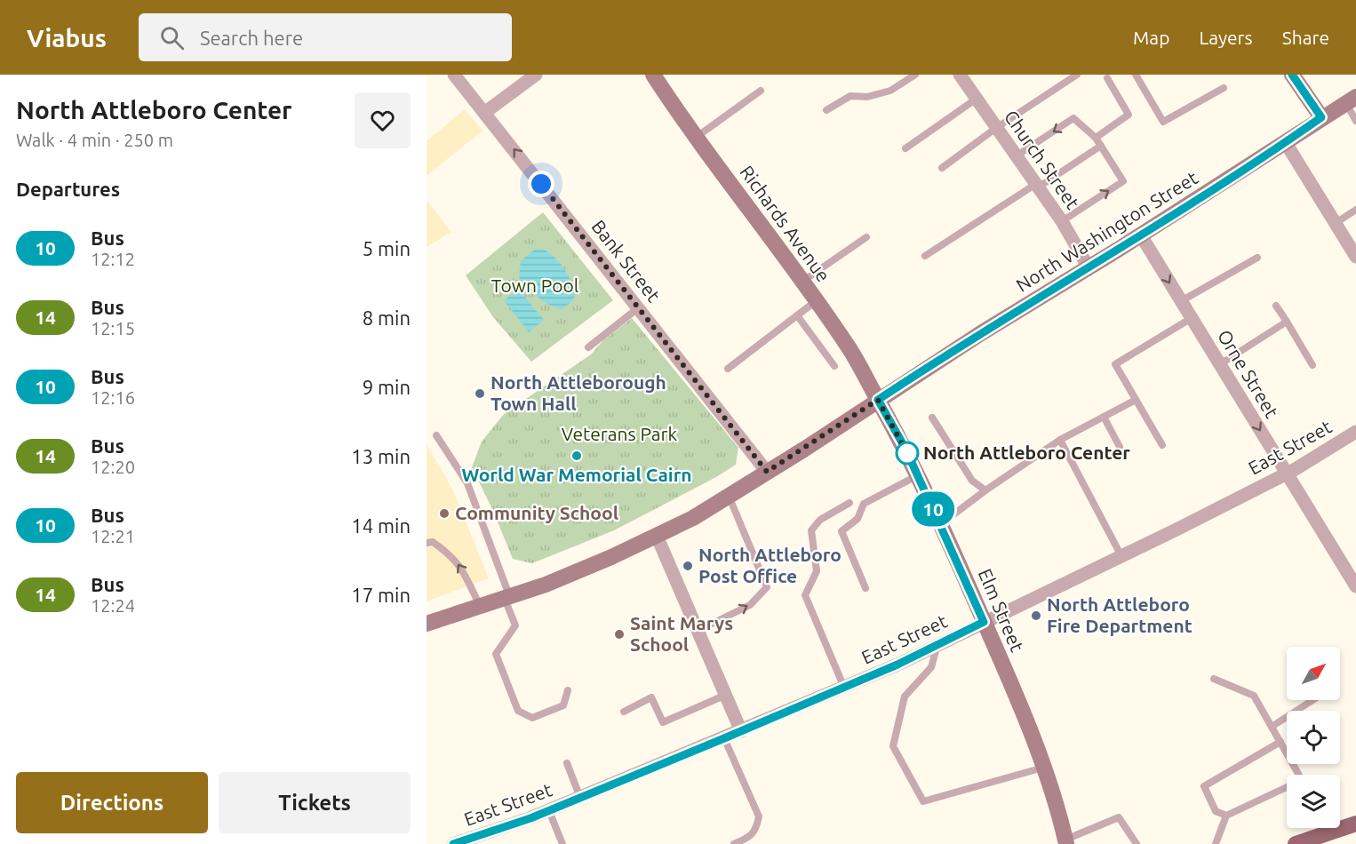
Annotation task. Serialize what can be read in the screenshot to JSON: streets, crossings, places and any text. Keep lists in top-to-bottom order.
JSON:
{
  "streets": {
    "main road": ["Richards Avenue", "North Washington Street", "Elm Street"],
    "street": [
      "Church Street",
      "Bank Street",
      "Orne Street",
      "East Street"
    ]
  },
  "crossings": [
    ["Church Street", "North Washington Street"],
    ["Richards Avenue", "North Washington Street"],
    ["Richards Avenue", "Elm Street"],
    ["North Washington Street", "Bank Street"],
    ["North Washington Street", "Orne Street"],
    ["North Washington Street", "Elm Street"],
    ["Orne Street", "East Street"],
    ["East Street", "Elm Street"]
  ],
  "one_way": ["Bank Street", "Orne Street"],
  "parks": ["Town Pool", "Veterans Park"],
  "places": [
    "North Attleborough Town Hall",
    "North Attleboro Center",
    "World War Memorial Cairn",
    "Community School",
    "North Attleboro Post Office",
    "North Attleboro Fire Department",
    "Saint Marys School"
  ],
  "lines": ["bus line 10"],
  "north": "top right",
  "page": {
    "header": "Viabus",
    "search": "Search here",
    "nav": ["Map", "Layers", "Share"],
    "heading": [
      ["North Attleboro Center", "Walk · 4 min · 250 m"],
      "Departures"
    ],
    "on_map": "10",
    "list": [
      {
        "mark": "10",
        "name": "Bus",
        "note": "12:12",
        "value": "5 min"
      },
      {
        "mark": "14",
        "name": "Bus",
        "note": "12:15",
        "value": "8 min"
      },
      {
        "mark": "10",
        "name": "Bus",
        "note": "12:16",
        "value": "9 min"
      },
      {
        "mark": "14",
        "name": "Bus",
        "note": "12:20",
        "value": "13 min"
      },
      {
        "mark": "10",
        "name": "Bus",
        "note": "12:21",
        "value": "14 min"
      },
      {
        "mark": "14",
        "name": "Bus",
        "note": "12:24",
        "value": "17 min"
      }
    ],
    "buttons": ["Directions", "Tickets"]
  }
}
